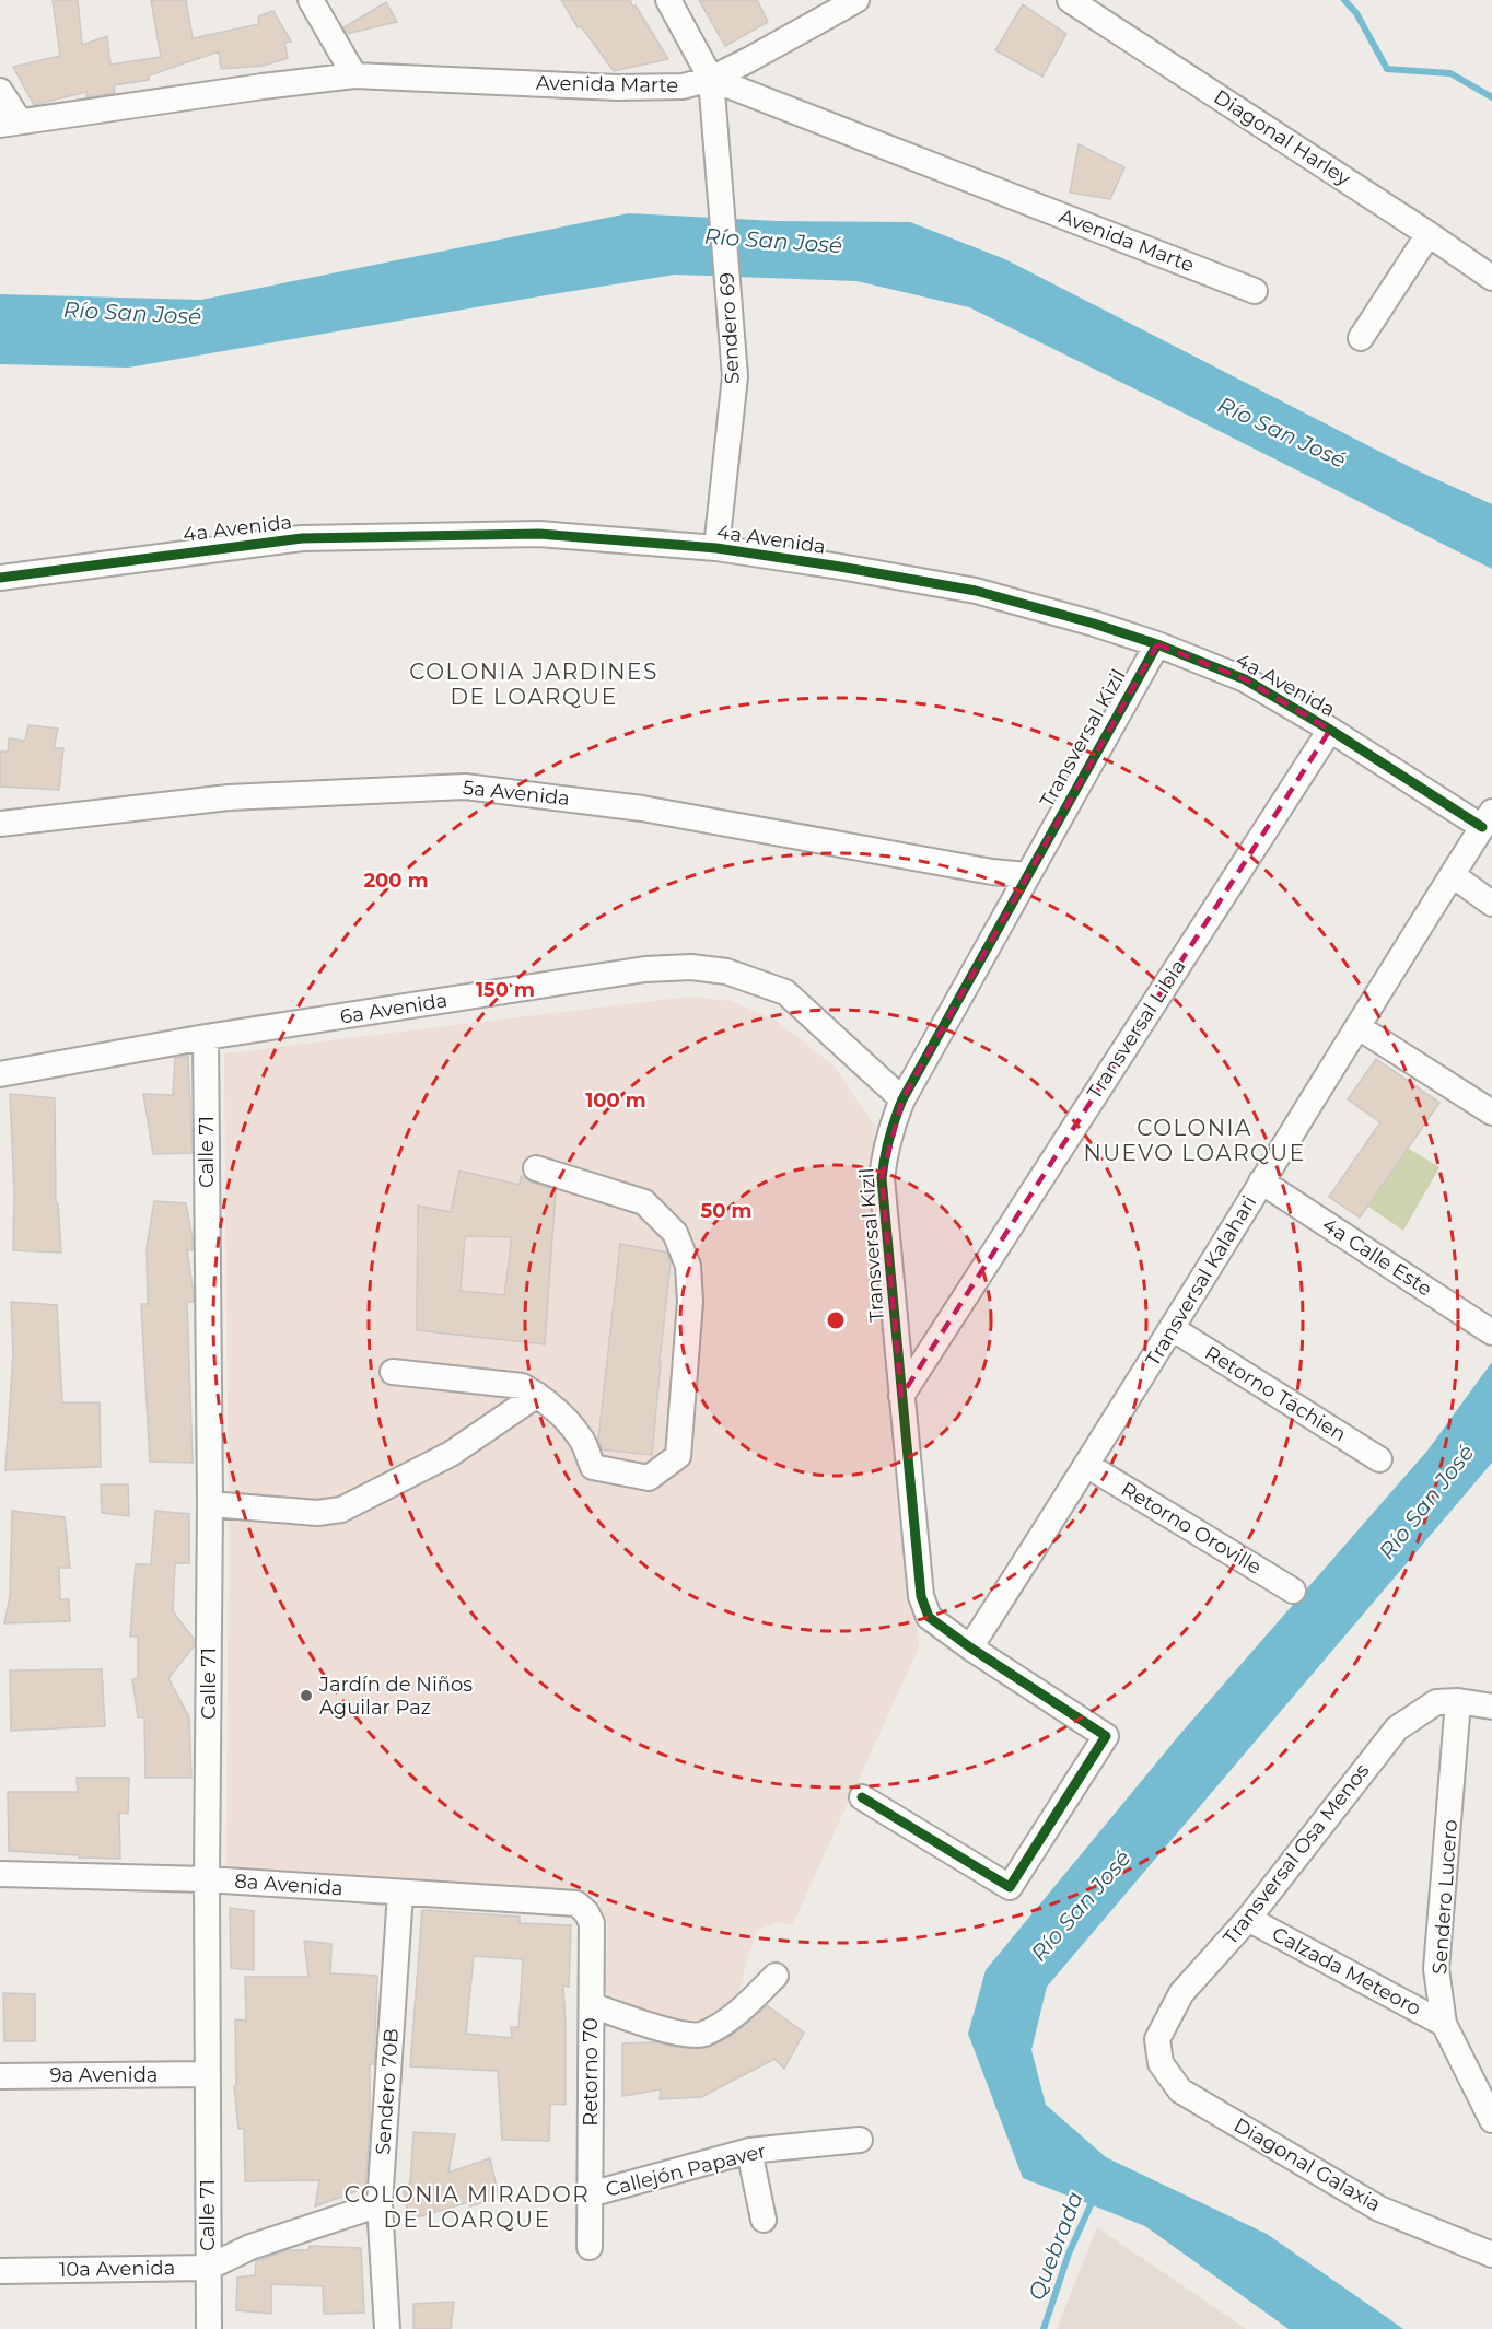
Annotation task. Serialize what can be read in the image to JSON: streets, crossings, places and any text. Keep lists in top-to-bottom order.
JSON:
{
  "streets": {
    "street": [
      "Avenida Marte",
      "Diagonal Harley",
      "Sendero 69",
      "4a Avenida",
      "Transversal Kizil",
      "5a Avenida",
      "6a Avenida",
      "Transversal Libia",
      "Calle 71",
      "4a Calle Este",
      "Transversal Kalahari",
      "Retorno Tachien",
      "Retorno Oroville",
      "Transversal Osa Menos",
      "8a Avenida",
      "Sendero Lucero",
      "Calzada Meteoro",
      "Retorno 70",
      "9a Avenida",
      "Sendero 70B",
      "Diagonal Galaxia",
      "Callejón Papaver",
      "10a Avenida"
    ]
  },
  "crossings": [
    ["Avenida Marte", "Sendero 69"],
    ["Sendero 69", "4a Avenida"],
    ["4a Avenida", "Transversal Kizil"],
    ["4a Avenida", "Transversal Libia"],
    ["4a Avenida", "Transversal Kalahari"],
    ["Transversal Kizil", "5a Avenida"],
    ["Transversal Kizil", "6a Avenida"],
    ["Transversal Kizil", "Transversal Libia"],
    ["Transversal Kizil", "Transversal Kalahari"],
    ["6a Avenida", "Calle 71"],
    ["Calle 71", "8a Avenida"],
    ["Calle 71", "9a Avenida"],
    ["Calle 71", "10a Avenida"],
    ["4a Calle Este", "Transversal Kalahari"],
    ["Transversal Kalahari", "Retorno Tachien"],
    ["Transversal Kalahari", "Retorno Oroville"],
    ["Transversal Osa Menos", "Sendero Lucero"],
    ["Transversal Osa Menos", "Calzada Meteoro"],
    ["Transversal Osa Menos", "Diagonal Galaxia"],
    ["8a Avenida", "Retorno 70"],
    ["8a Avenida", "Sendero 70B"],
    ["Sendero Lucero", "Calzada Meteoro"],
    ["Retorno 70", "Callejón Papaver"],
    ["Sendero 70B", "10a Avenida"]
  ],
  "districts": ["COLONIA JARDINES DE LOARQUE", "COLONIA NUEVO LOARQUE", "COLONIA MIRADOR DE LOARQUE"],
  "water": ["Río San José", "Quebrada"],
  "places": ["Jardín de Niños Aguilar Paz"],
  "rings": [
    "200 m",
    "150 m",
    "100 m",
    "50 m"
  ]
}
